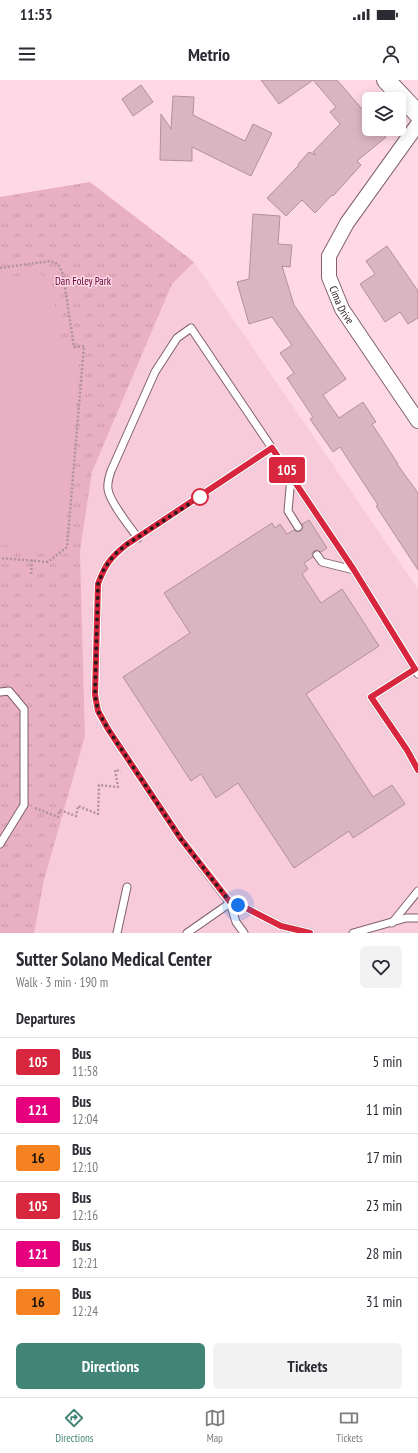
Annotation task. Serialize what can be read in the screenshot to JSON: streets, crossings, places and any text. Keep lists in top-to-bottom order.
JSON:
{
  "streets": {
    "street": ["Cima Drive"]
  },
  "parks": ["Dan Foley Park"],
  "lines": ["bus line 105"],
  "page": {
    "status": "11:53",
    "header": "Metrio",
    "on_map": "105",
    "heading": [
      ["Sutter Solano Medical Center", "Walk · 3 min · 190 m"],
      "Departures"
    ],
    "list": [
      {
        "mark": "105",
        "name": "Bus",
        "note": "11:58",
        "value": "5 min"
      },
      {
        "mark": "121",
        "name": "Bus",
        "note": "12:04",
        "value": "11 min"
      },
      {
        "mark": "16",
        "name": "Bus",
        "note": "12:10",
        "value": "17 min"
      },
      {
        "mark": "105",
        "name": "Bus",
        "note": "12:16",
        "value": "23 min"
      },
      {
        "mark": "121",
        "name": "Bus",
        "note": "12:21",
        "value": "28 min"
      },
      {
        "mark": "16",
        "name": "Bus",
        "note": "12:24",
        "value": "31 min"
      }
    ],
    "buttons": ["Directions", "Tickets"],
    "tabs": ["Directions", "Map", "Tickets"]
  }
}
